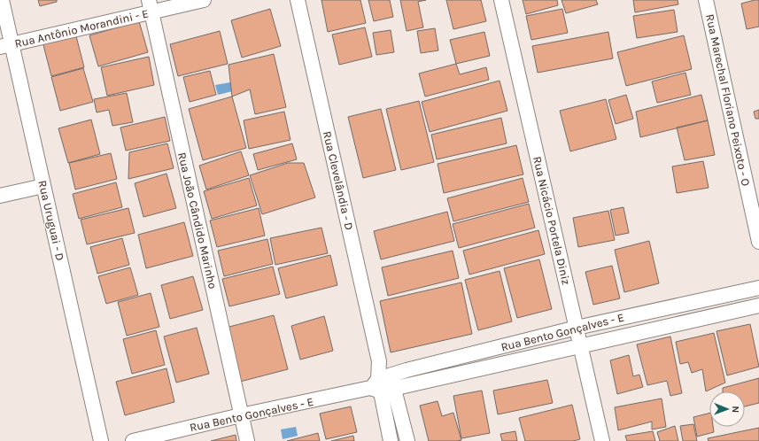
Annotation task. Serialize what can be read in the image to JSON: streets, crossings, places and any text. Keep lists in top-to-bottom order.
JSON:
{
  "streets": {
    "street": [
      "Rua Antônio Morandini - E",
      "Rua Marechal Floriano Peixoto - O",
      "Rua Clevelândia - D",
      "Rua Uruguai - D",
      "Rua João Cândido Marinho",
      "Rua Nicácio Portela Diniz",
      "Rua Bento Gonçalves - E"
    ]
  },
  "crossings": [
    ["Rua Antônio Morandini - E", "Rua Uruguai - D"],
    ["Rua Antônio Morandini - E", "Rua João Cândido Marinho"],
    ["Rua Clevelândia - D", "Rua Bento Gonçalves - E"],
    ["Rua João Cândido Marinho", "Rua Bento Gonçalves - E"],
    ["Rua Nicácio Portela Diniz", "Rua Bento Gonçalves - E"]
  ],
  "north": "right"
}
